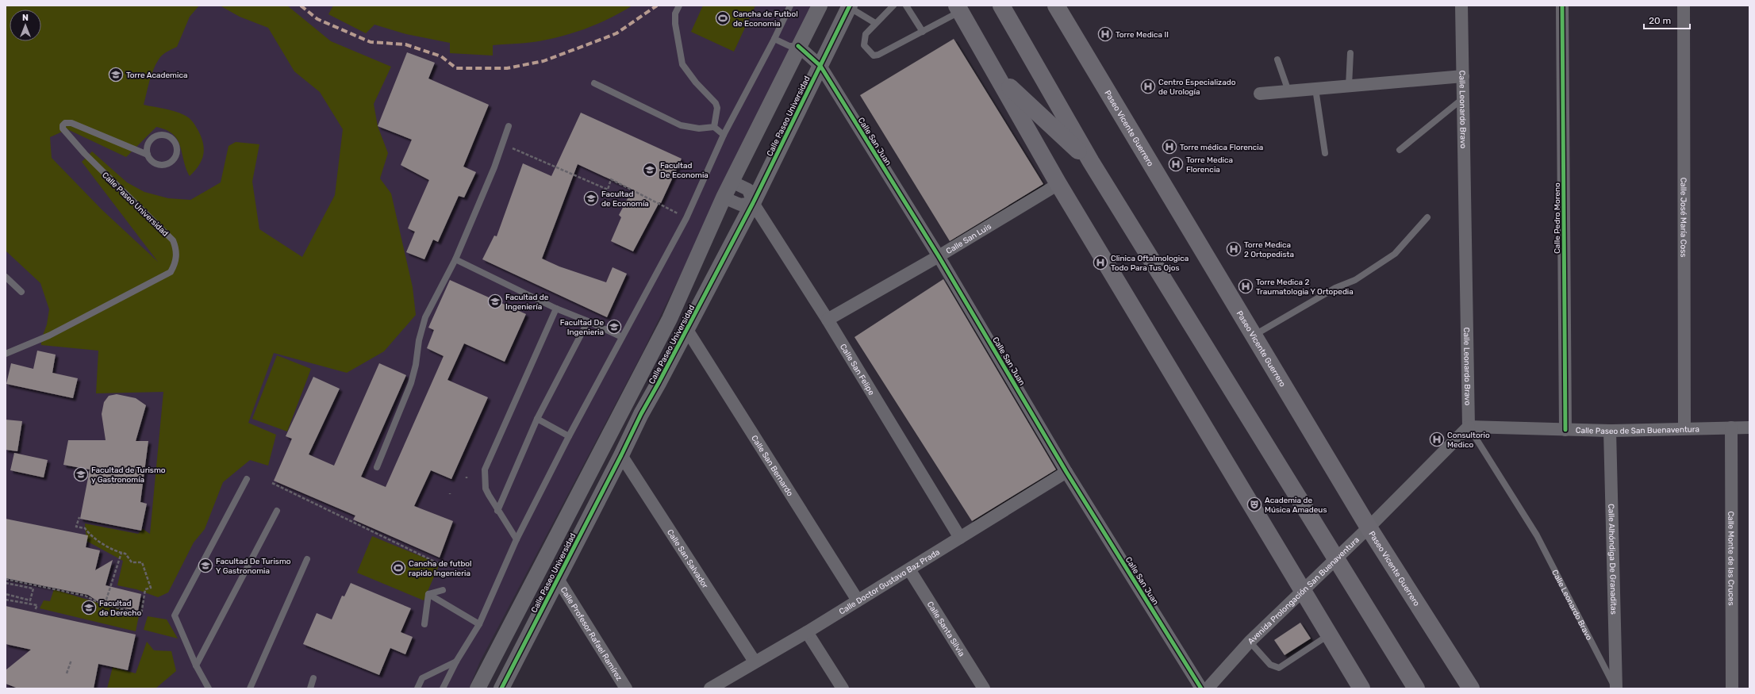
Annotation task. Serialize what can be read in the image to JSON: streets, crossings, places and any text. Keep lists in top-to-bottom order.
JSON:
{
  "streets": {
    "main road": ["Paseo Vicente Guerrero"],
    "street": [
      "Calle Leonardo Bravo",
      "Calle Paseo Universidad",
      "Calle San Juan",
      "Calle José María Coss",
      "Calle Pedro Moreno",
      "Calle San Luis",
      "Calle San Felipe",
      "Calle Paseo de San Buenaventura",
      "Calle San Bernardo",
      "Calle San Salvador",
      "Calle Monte de las Cruces",
      "Calle Alhóndiga De Granaditas",
      "Calle Doctor Gustavo Baz Prada",
      "Avenida Prolongación San Buenaventura",
      "Calle Santa Silvia",
      "Calle Profesor Rafael Ramírez"
    ]
  },
  "crossings": [
    ["Calle Leonardo Bravo", "Calle Paseo de San Buenaventura"],
    ["Calle Leonardo Bravo", "Calle Alhóndiga De Granaditas"],
    ["Calle Leonardo Bravo", "Avenida Prolongación San Buenaventura"],
    ["Calle Paseo Universidad", "Calle San Juan"],
    ["Calle Paseo Universidad", "Calle San Felipe"],
    ["Calle Paseo Universidad", "Calle San Bernardo"],
    ["Calle Paseo Universidad", "Calle San Salvador"],
    ["Calle Paseo Universidad", "Calle Profesor Rafael Ramírez"],
    ["Paseo Vicente Guerrero", "Avenida Prolongación San Buenaventura"],
    ["Calle San Juan", "Calle San Luis"],
    ["Calle San Juan", "Calle Doctor Gustavo Baz Prada"],
    ["Calle José María Coss", "Calle Paseo de San Buenaventura"],
    ["Calle Pedro Moreno", "Calle Paseo de San Buenaventura"],
    ["Calle San Luis", "Calle San Felipe"],
    ["Calle San Felipe", "Calle Doctor Gustavo Baz Prada"],
    ["Calle Paseo de San Buenaventura", "Calle Monte de las Cruces"],
    ["Calle Paseo de San Buenaventura", "Calle Alhóndiga De Granaditas"],
    ["Calle Paseo de San Buenaventura", "Avenida Prolongación San Buenaventura"],
    ["Calle San Bernardo", "Calle Doctor Gustavo Baz Prada"],
    ["Calle San Salvador", "Calle Doctor Gustavo Baz Prada"],
    ["Calle Doctor Gustavo Baz Prada", "Calle Santa Silvia"]
  ],
  "places": {
    "sports": ["Cancha de Futbol de Economia", "Cancha de futbol rapido Ingenieria"],
    "hospital": [
      "Torre Medica II",
      "Centro Especializado de Urología",
      "Torre médica Florencia",
      "Torre Medica Florencia",
      "Torre Medica 2 Ortopedista",
      "Clinica Oftalmologica Todo Para Tus Ojos",
      "Torre Medica 2 Traumatologia Y Ortopedia",
      "Consultorio Medico"
    ],
    "school or university": [
      "Torre Academica",
      "Facultad De Economia",
      "Facultad de Economía",
      "Facultad de Ingeniería",
      "Facultad De Ingenieria",
      "Facultad de Turismo y Gastronomía",
      "Facultad De Turismo Y Gastronomia",
      "Facultad de Derecho"
    ],
    "theatre": ["Academia de Música Amadeus"]
  },
  "scale_bar": "20 m",
  "north": "top"
}
